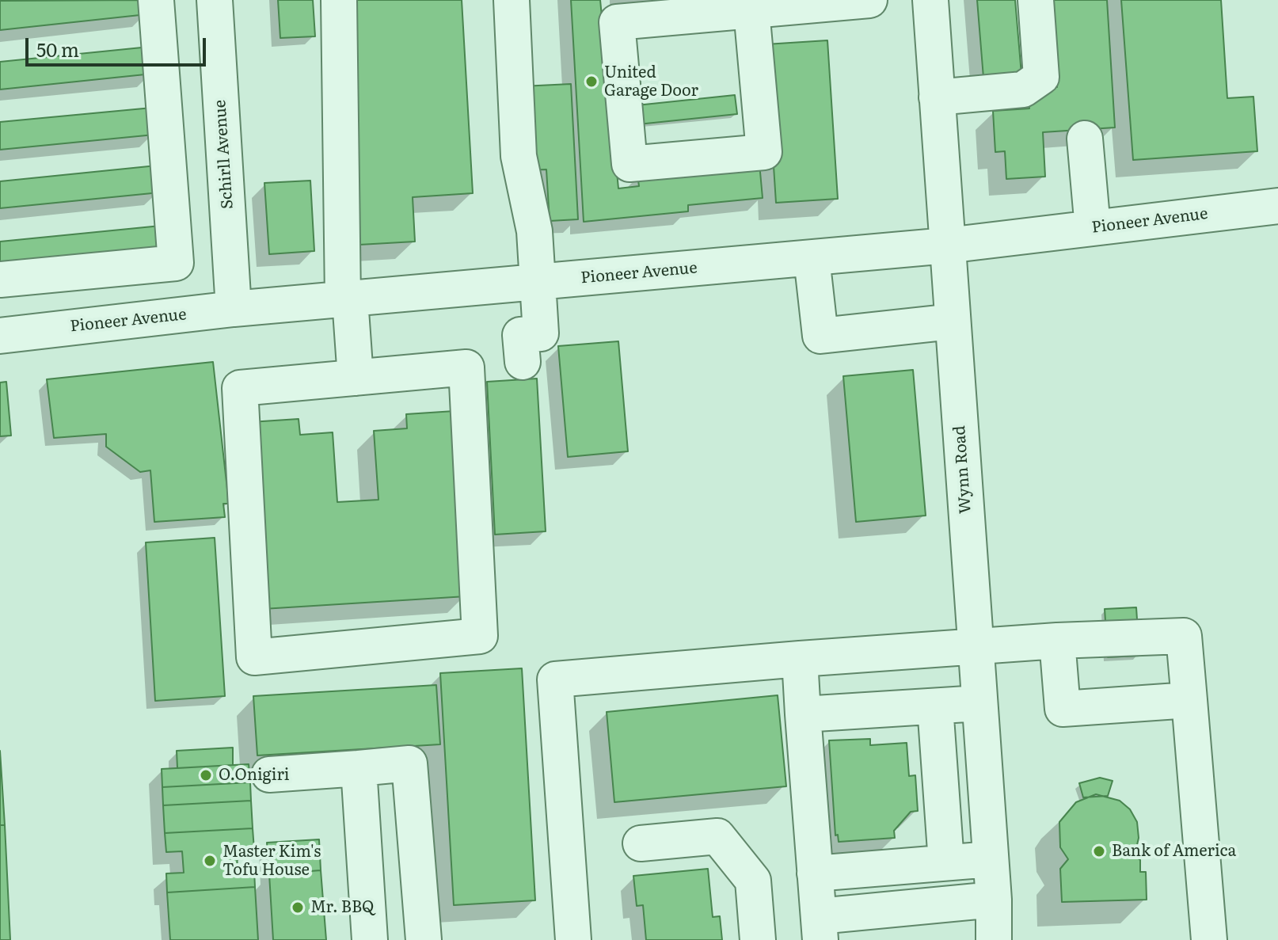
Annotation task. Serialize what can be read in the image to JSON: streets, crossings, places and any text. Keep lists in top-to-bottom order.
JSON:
{
  "streets": {
    "street": ["Schirll Avenue", "Pioneer Avenue", "Wynn Road"]
  },
  "crossings": [
    ["Schirll Avenue", "Pioneer Avenue"],
    ["Pioneer Avenue", "Wynn Road"]
  ],
  "places": [
    "United Garage Door",
    "O.Onigiri",
    "Bank of America",
    "Master Kim's Tofu House",
    "Mr. BBQ"
  ],
  "scale_bar": "50 m"
}
